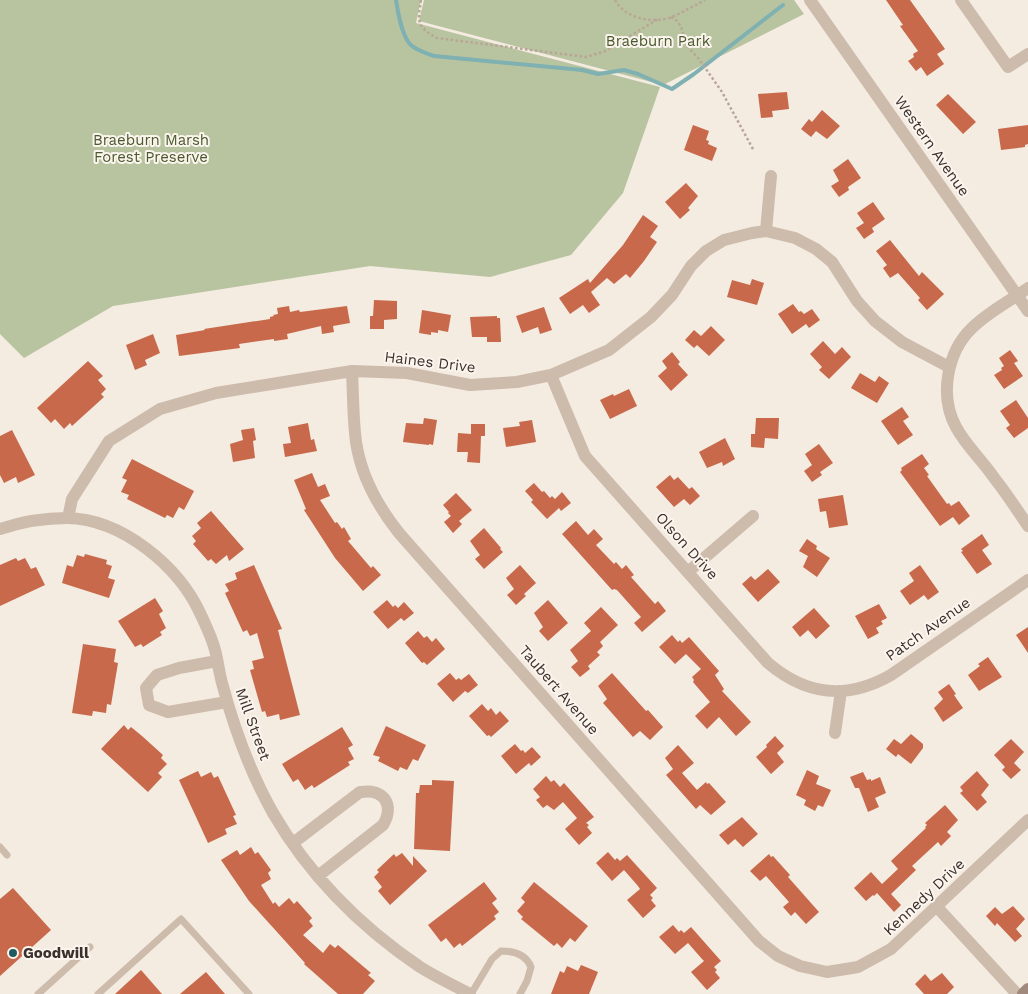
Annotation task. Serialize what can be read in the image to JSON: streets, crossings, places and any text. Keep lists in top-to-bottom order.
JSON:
{
  "streets": {
    "street": [
      "Western Avenue",
      "Haines Drive",
      "Olson Drive",
      "Patch Avenue",
      "Taubert Avenue",
      "Mill Street",
      "Kennedy Drive"
    ]
  },
  "crossings": [
    ["Haines Drive", "Olson Drive"],
    ["Haines Drive", "Taubert Avenue"],
    ["Haines Drive", "Mill Street"],
    ["Olson Drive", "Patch Avenue"],
    ["Taubert Avenue", "Kennedy Drive"]
  ],
  "parks": ["Braeburn Park", "Braeburn Marsh Forest Preserve"],
  "places": ["Goodwill"]
}
